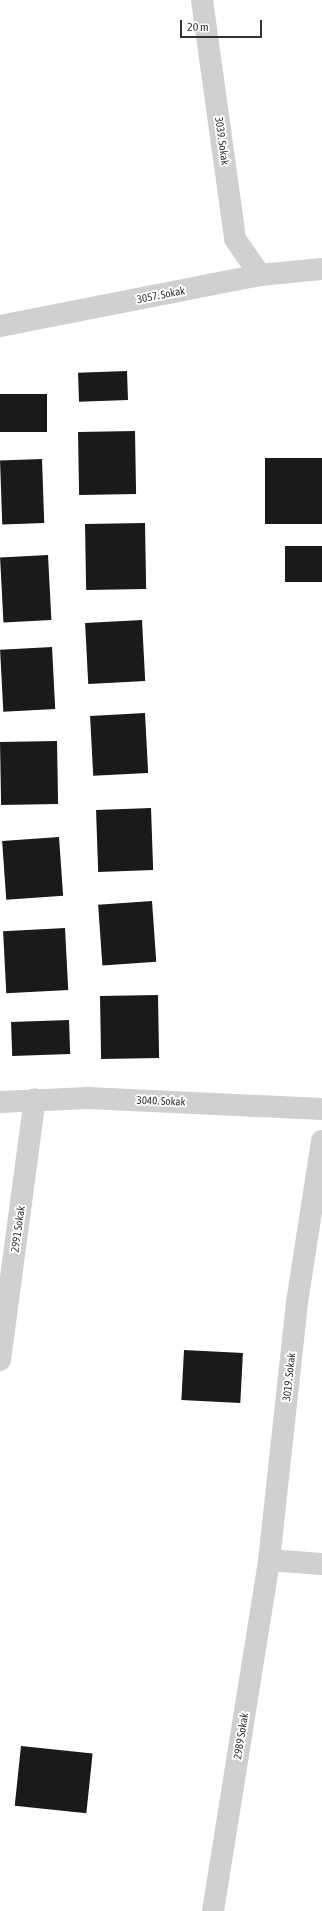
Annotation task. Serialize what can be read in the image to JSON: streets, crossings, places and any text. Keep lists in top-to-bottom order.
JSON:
{
  "streets": {
    "street": [
      "3039. Sokak",
      "3057. Sokak",
      "3040. Sokak",
      "2991 Sokak",
      "3019. Sokak",
      "2989 Sokak"
    ]
  },
  "crossings": [
    ["3039. Sokak", "3057. Sokak"],
    ["3040. Sokak", "2991 Sokak"],
    ["3019. Sokak", "2989 Sokak"]
  ],
  "scale_bar": "20 m"
}
